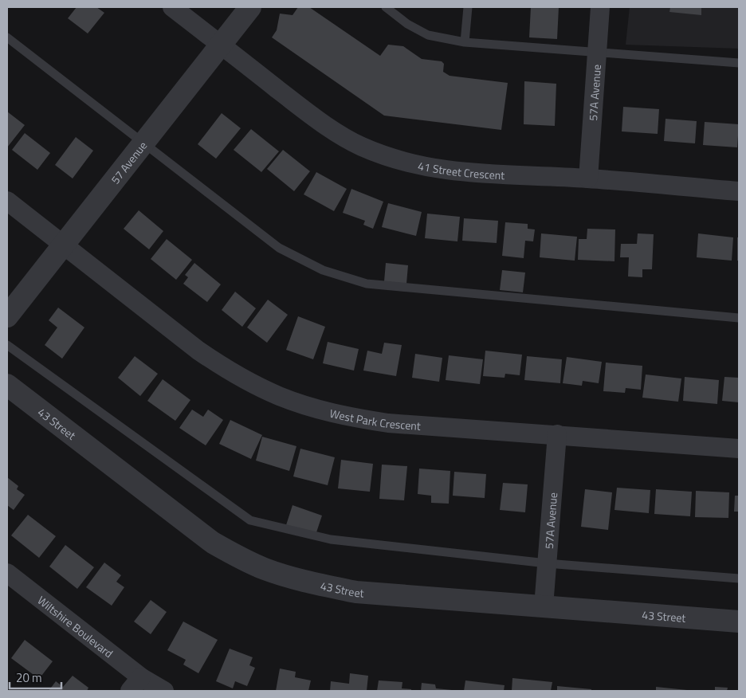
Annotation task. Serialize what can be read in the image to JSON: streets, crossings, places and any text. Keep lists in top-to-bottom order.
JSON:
{
  "streets": {
    "street": [
      "57A Avenue",
      "57 Avenue",
      "41 Street Crescent",
      "West Park Crescent",
      "43 Street",
      "Wiltshire Boulevard"
    ]
  },
  "crossings": [
    ["57A Avenue", "41 Street Crescent"],
    ["57A Avenue", "West Park Crescent"],
    ["57A Avenue", "43 Street"],
    ["57 Avenue", "41 Street Crescent"],
    ["57 Avenue", "West Park Crescent"]
  ],
  "scale_bar": "20 m"
}
